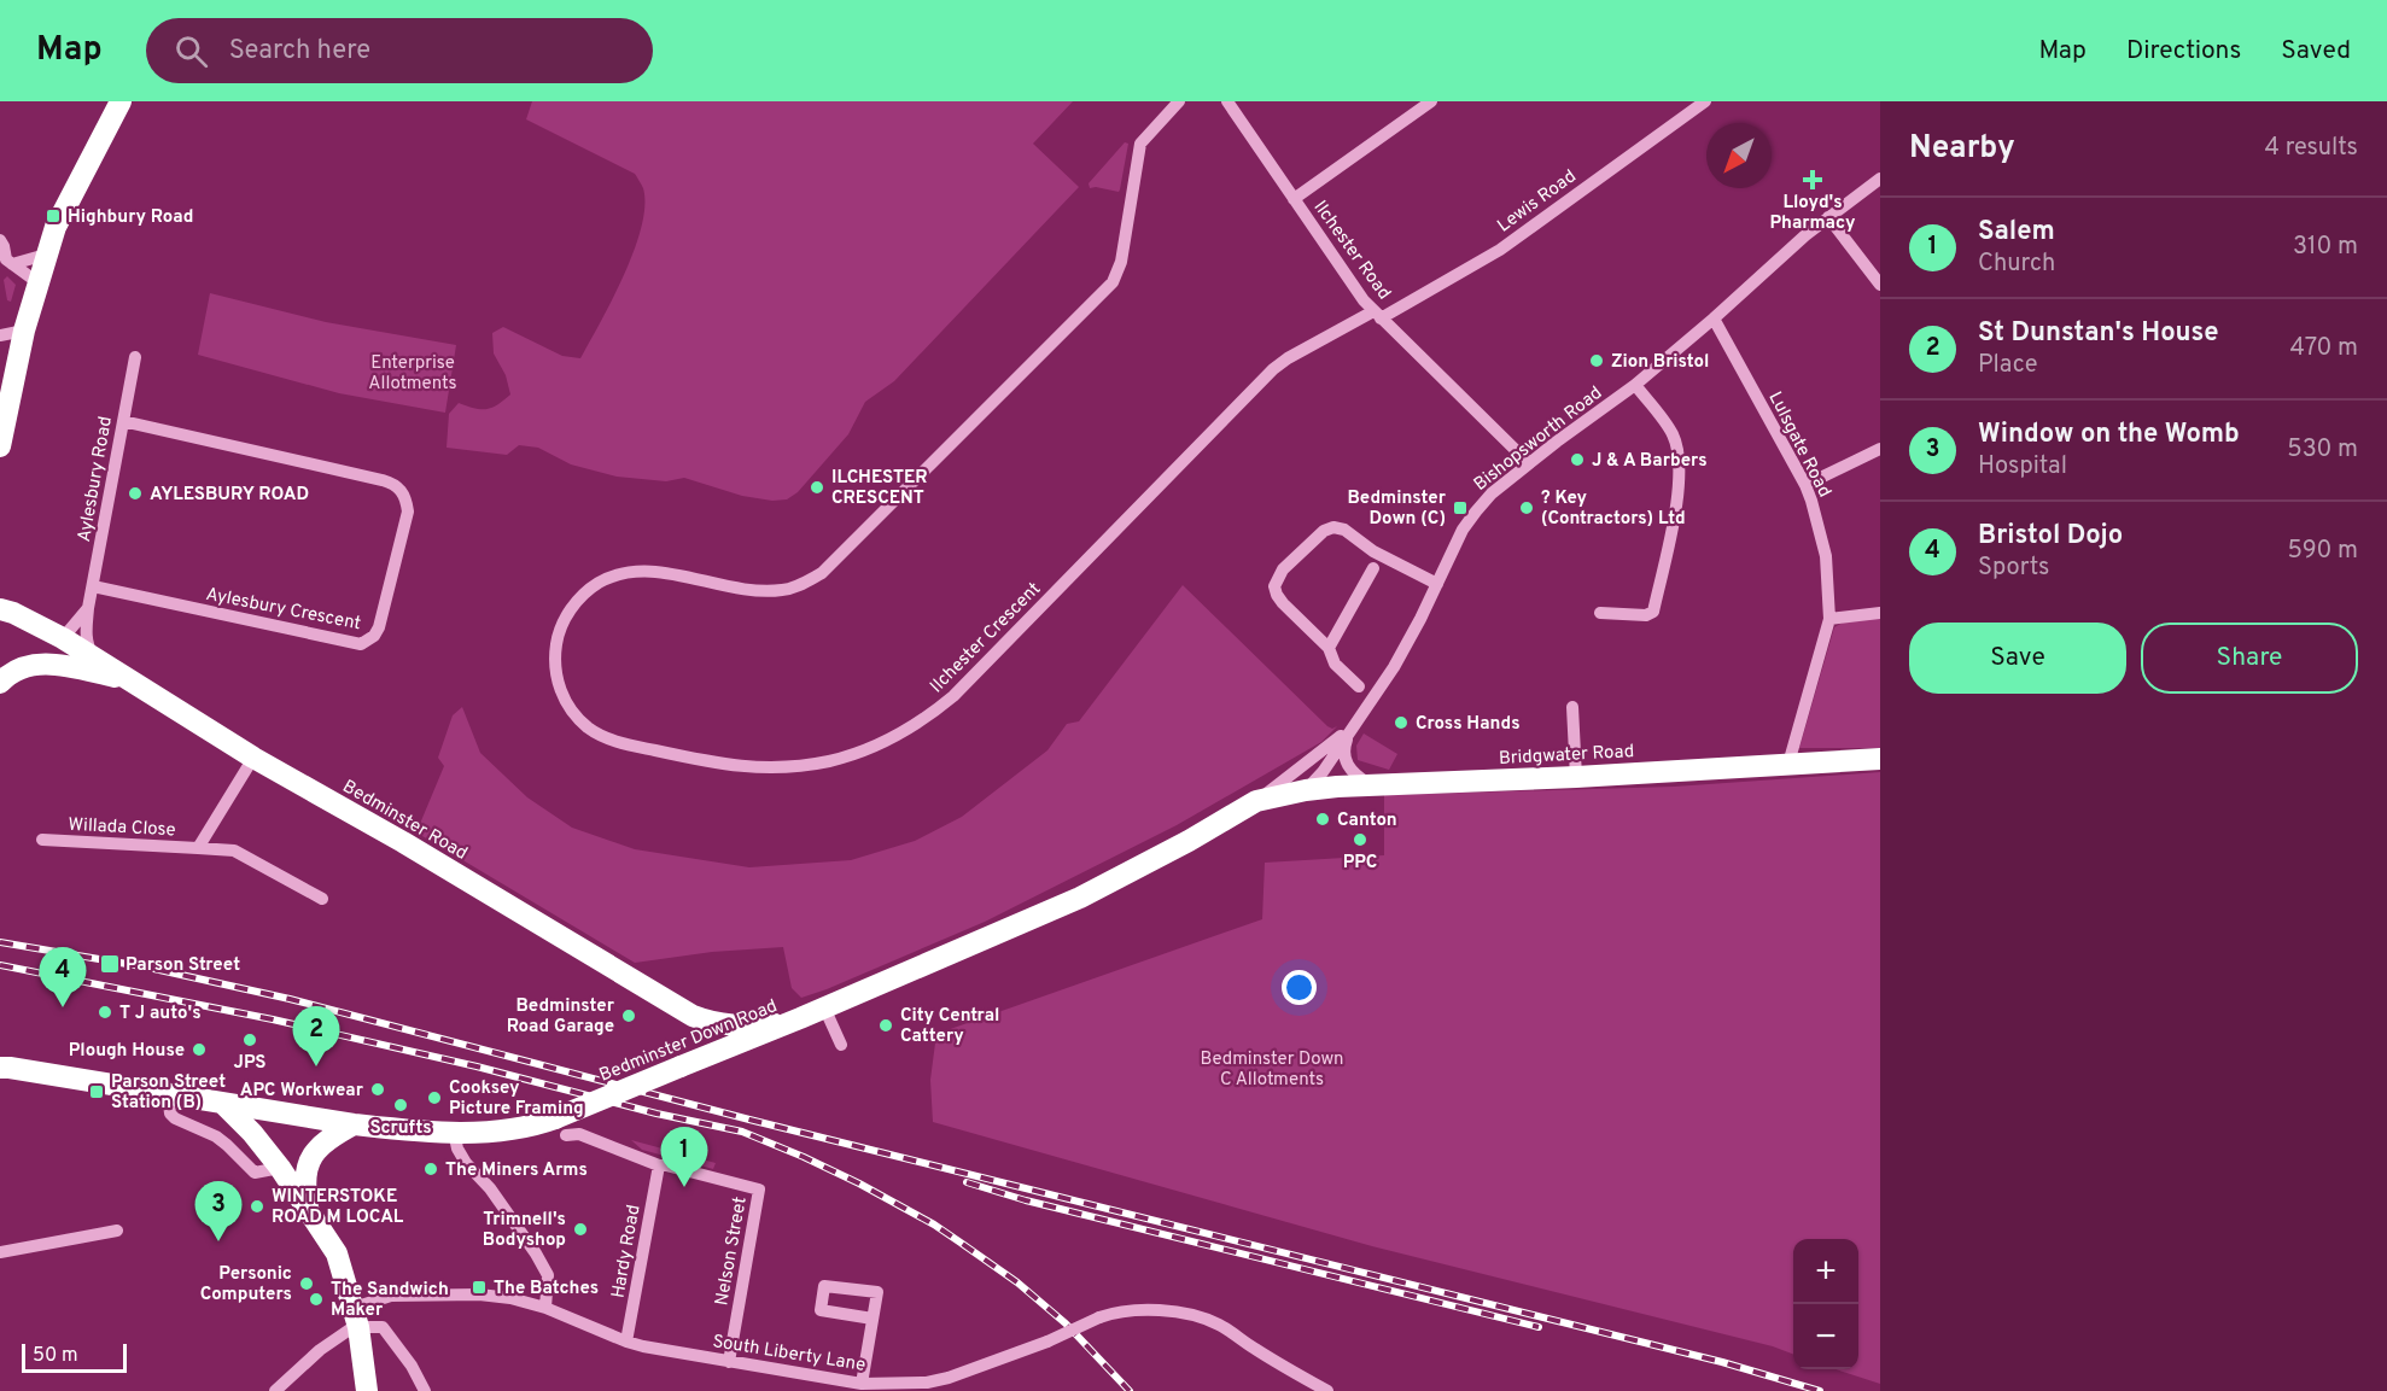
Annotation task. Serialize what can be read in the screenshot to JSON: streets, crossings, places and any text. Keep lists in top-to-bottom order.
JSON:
{
  "streets": {
    "highway": ["Bridgwater Road", "Bedminster Road", "Bedminster Down Road"],
    "street": [
      "Lewis Road",
      "Ilchester Road",
      "Bishopsworth Road",
      "Lulsgate Road",
      "Aylesbury Road",
      "Aylesbury Crescent",
      "Ilchester Crescent",
      "Willada Close",
      "Hardy Road",
      "Nelson Street",
      "South Liberty Lane"
    ]
  },
  "crossings": [
    ["Lewis Road", "Ilchester Road"],
    ["Lewis Road", "Ilchester Crescent"],
    ["Ilchester Road", "Bishopsworth Road"],
    ["Ilchester Road", "Ilchester Crescent"],
    ["Bishopsworth Road", "Lulsgate Road"],
    ["Bishopsworth Road", "Bridgwater Road"],
    ["Bishopsworth Road", "Bedminster Down Road"],
    ["Lulsgate Road", "Bridgwater Road"],
    ["Aylesbury Road", "Aylesbury Crescent"],
    ["Aylesbury Road", "Bedminster Road"],
    ["Bridgwater Road", "Bedminster Down Road"],
    ["Bedminster Road", "Willada Close"],
    ["Bedminster Road", "Bedminster Down Road"],
    ["Hardy Road", "Nelson Street"],
    ["Hardy Road", "South Liberty Lane"],
    ["Nelson Street", "South Liberty Lane"]
  ],
  "parks": ["Enterprise Allotments", "Bedminster Down C Allotments"],
  "places": {
    "health": ["Lloyd's Pharmacy"],
    "transit": [
      "Highbury Road",
      "Bedminster Down (C)",
      "Parson Street",
      "Parson Street Station (B)",
      "The Batches"
    ],
    "other": [
      "Zion Bristol",
      "J & A Barbers",
      "ILCHESTER CRESCENT",
      "AYLESBURY ROAD",
      "? Key (Contractors) Ltd",
      "Cross Hands",
      "Canton",
      "PPC",
      "T J auto's",
      "Bedminster Road Garage",
      "City Central Cattery",
      "JPS",
      "Plough House",
      "APC Workwear",
      "Cooksey Picture Framing",
      "Scrufts",
      "The Miners Arms",
      "WINTERSTOKE ROAD M LOCAL",
      "Trimnell's Bodyshop",
      "Personic Computers",
      "The Sandwich Maker"
    ]
  },
  "scale_bar": "50 m",
  "north": "bottom left",
  "page": {
    "header": "Map",
    "search": "Search here",
    "nav": ["Map", "Directions", "Saved"],
    "heading": ["Nearby", "4 results"],
    "list": [
      {
        "mark": "1",
        "name": "Salem",
        "note": "Church",
        "value": "310 m"
      },
      {
        "mark": "2",
        "name": "St Dunstan's House",
        "note": "Place",
        "value": "470 m"
      },
      {
        "mark": "3",
        "name": "Window on the Womb",
        "note": "Hospital",
        "value": "530 m"
      },
      {
        "mark": "4",
        "name": "Bristol Dojo",
        "note": "Sports",
        "value": "590 m"
      }
    ],
    "buttons": ["Save", "Share"],
    "pins": [
      "4",
      "2",
      "1",
      "3"
    ],
    "map_buttons": ["+", "−"],
    "scale": "50 m"
  }
}
